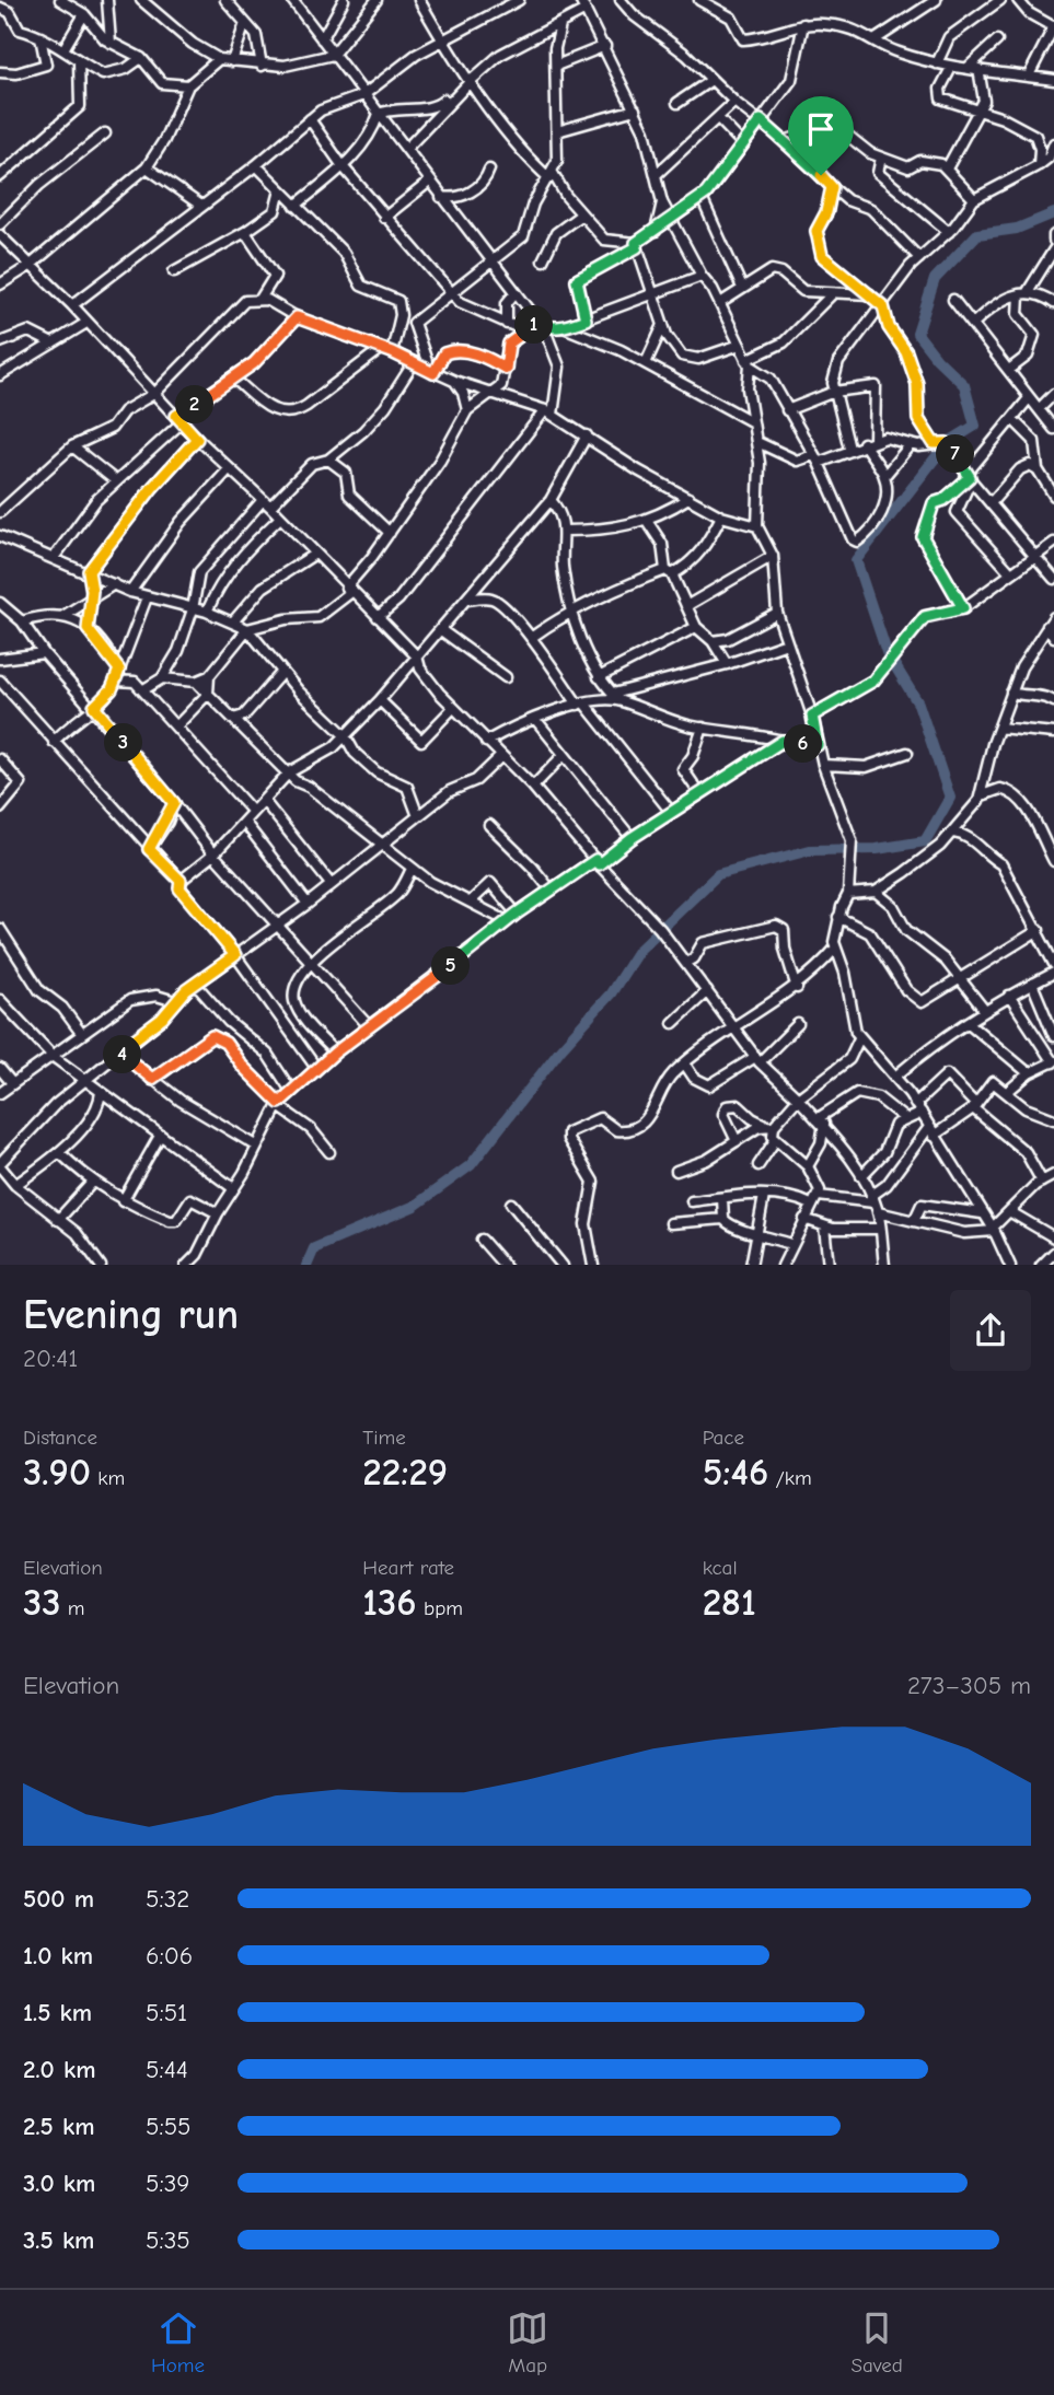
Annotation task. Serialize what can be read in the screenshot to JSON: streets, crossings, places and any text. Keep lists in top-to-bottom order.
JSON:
{
  "page": {
    "pins": [
      "1",
      "2",
      "7",
      "3",
      "6",
      "5",
      "4"
    ],
    "heading": ["Evening run", "20:41"],
    "stats": [
      ["Distance", "3.90 km"],
      ["Time", "22:29"],
      ["Pace", "5:46 /km"],
      ["Elevation", "33 m"],
      ["Heart rate", "136 bpm"],
      ["kcal", "281"]
    ],
    "chart": ["Elevation", "273–305 m"],
    "list": [
      {
        "name": "500 m",
        "note": "5:32"
      },
      {
        "name": "1.0 km",
        "note": "6:06"
      },
      {
        "name": "1.5 km",
        "note": "5:51"
      },
      {
        "name": "2.0 km",
        "note": "5:44"
      },
      {
        "name": "2.5 km",
        "note": "5:55"
      },
      {
        "name": "3.0 km",
        "note": "5:39"
      },
      {
        "name": "3.5 km",
        "note": "5:35"
      }
    ],
    "tabs": ["Home", "Map", "Saved"]
  }
}
